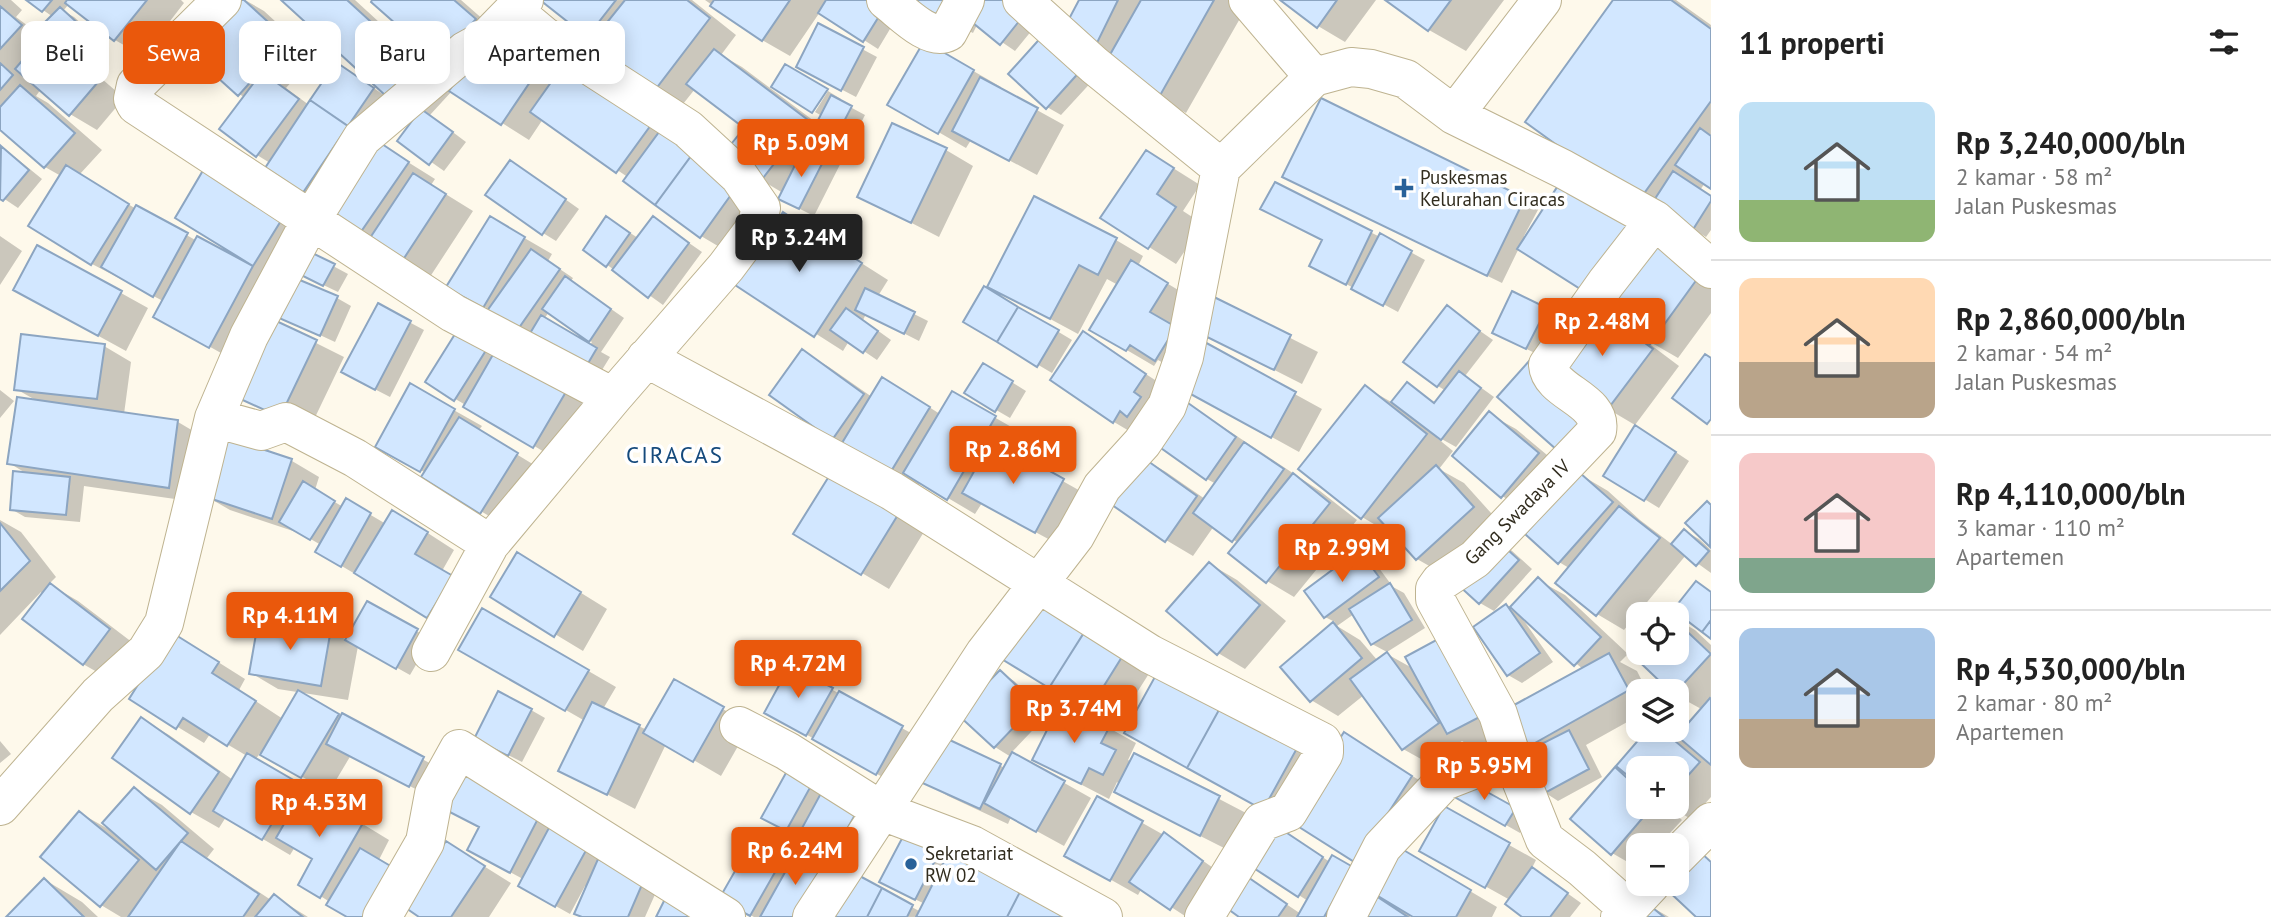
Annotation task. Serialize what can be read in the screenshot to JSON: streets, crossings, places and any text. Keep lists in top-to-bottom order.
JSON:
{
  "streets": {
    "street": ["Gang Swadaya IV"]
  },
  "districts": ["CIRACAS"],
  "places": {
    "health": ["Puskesmas Kelurahan Ciracas"],
    "other": ["Sekretariat RW 02"]
  },
  "page": {
    "heading": "11 properti",
    "chip": [
      "Beli",
      "Sewa",
      "Filter",
      "Baru",
      "Apartemen"
    ],
    "list": [
      {
        "name": "Rp 3,240,000/bln",
        "note": "2 kamar · 58 m² · Jalan Puskesmas"
      },
      {
        "name": "Rp 2,860,000/bln",
        "note": "2 kamar · 54 m² · Jalan Puskesmas"
      },
      {
        "name": "Rp 4,110,000/bln",
        "note": "3 kamar · 110 m² · Apartemen"
      },
      {
        "name": "Rp 4,530,000/bln",
        "note": "2 kamar · 80 m² · Apartemen"
      }
    ],
    "price": [
      "Rp 5.09M",
      "Rp 3.24M",
      "Rp 2.48M",
      "Rp 2.86M",
      "Rp 2.99M",
      "Rp 4.11M",
      "Rp 4.72M",
      "Rp 3.74M",
      "Rp 5.95M",
      "Rp 4.53M",
      "Rp 6.24M"
    ],
    "map_buttons": ["+", "−"]
  }
}
